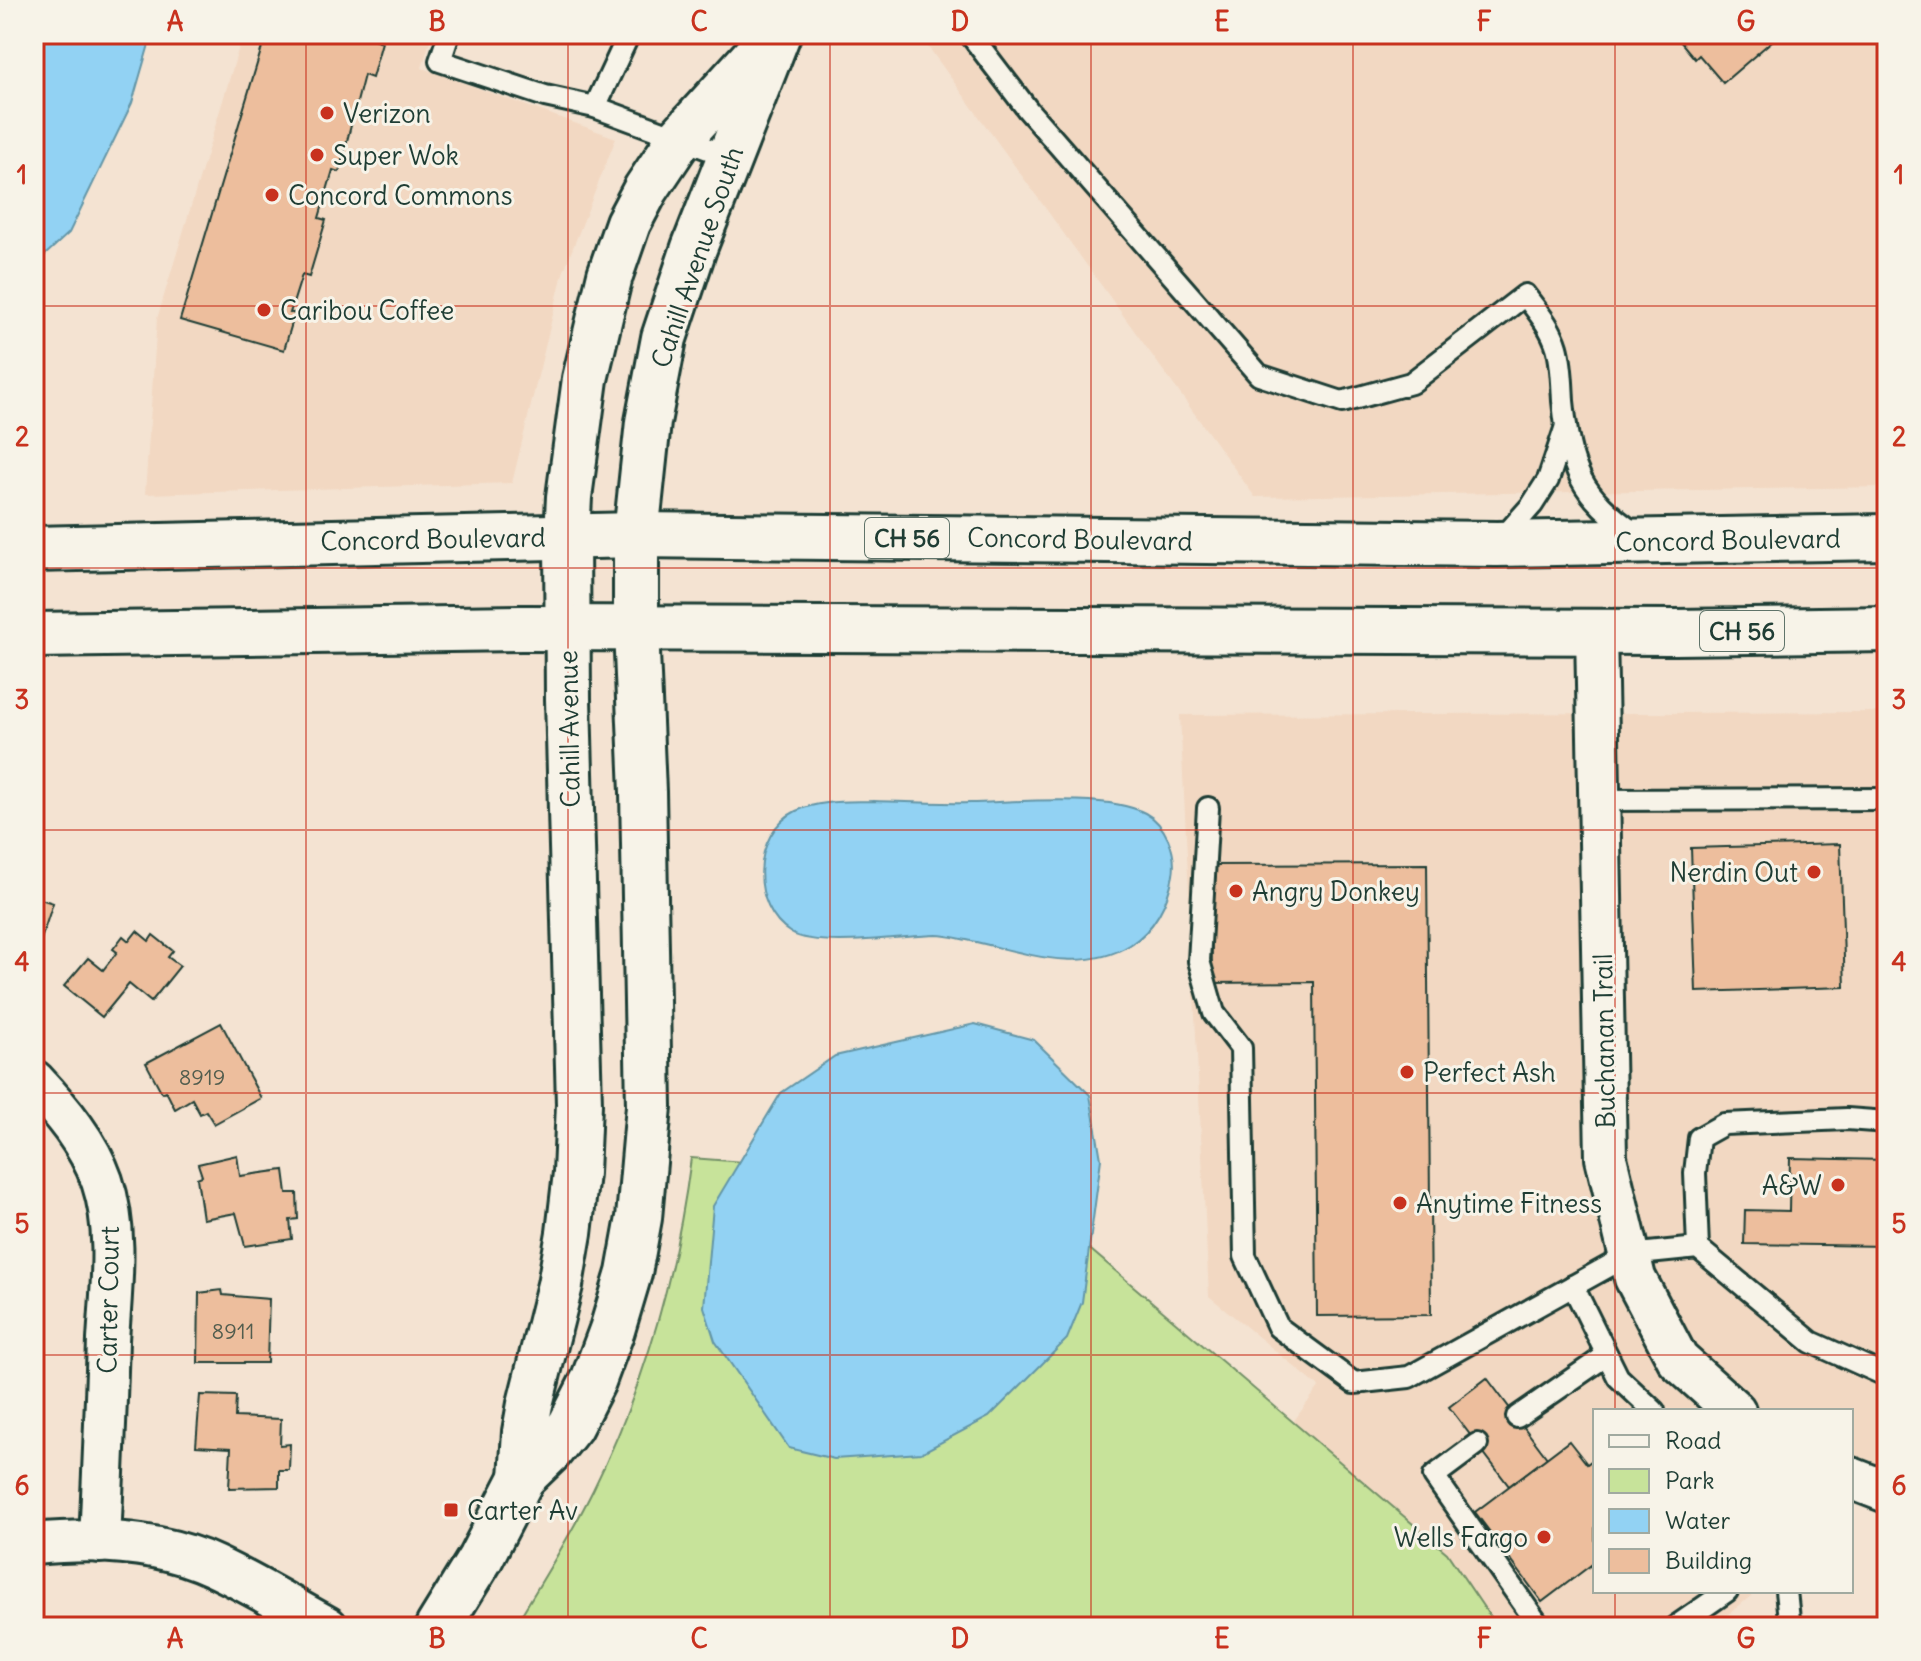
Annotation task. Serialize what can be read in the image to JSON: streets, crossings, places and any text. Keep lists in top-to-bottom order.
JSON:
{
  "streets": {
    "main road": [
      "Cahill Avenue South",
      "CH 56",
      "Concord Boulevard",
      "Cahill Avenue"
    ],
    "street": ["Buchanan Trail", "Carter Court"]
  },
  "crossings": [
    ["Cahill Avenue South", "CH 56"],
    ["Cahill Avenue South", "Concord Boulevard"],
    ["Cahill Avenue South", "Cahill Avenue"],
    ["CH 56", "Cahill Avenue"],
    ["CH 56", "Buchanan Trail"],
    ["Concord Boulevard", "Cahill Avenue"]
  ],
  "places": {
    "other": [
      "Verizon",
      "Super Wok",
      "Concord Commons",
      "Caribou Coffee",
      "Nerdin Out",
      "Angry Donkey",
      "Perfect Ash",
      "A&W",
      "Anytime Fitness",
      "Wells Fargo"
    ],
    "transit": ["Carter Av"]
  },
  "house_numbers": ["8919", "8911"],
  "legend": [
    "Road",
    "Park",
    "Water",
    "Building"
  ],
  "grid": {
    "columns": [
      "A",
      "B",
      "C",
      "D",
      "E",
      "F",
      "G"
    ],
    "rows": [
      "1",
      "2",
      "3",
      "4",
      "5",
      "6"
    ]
  }
}
